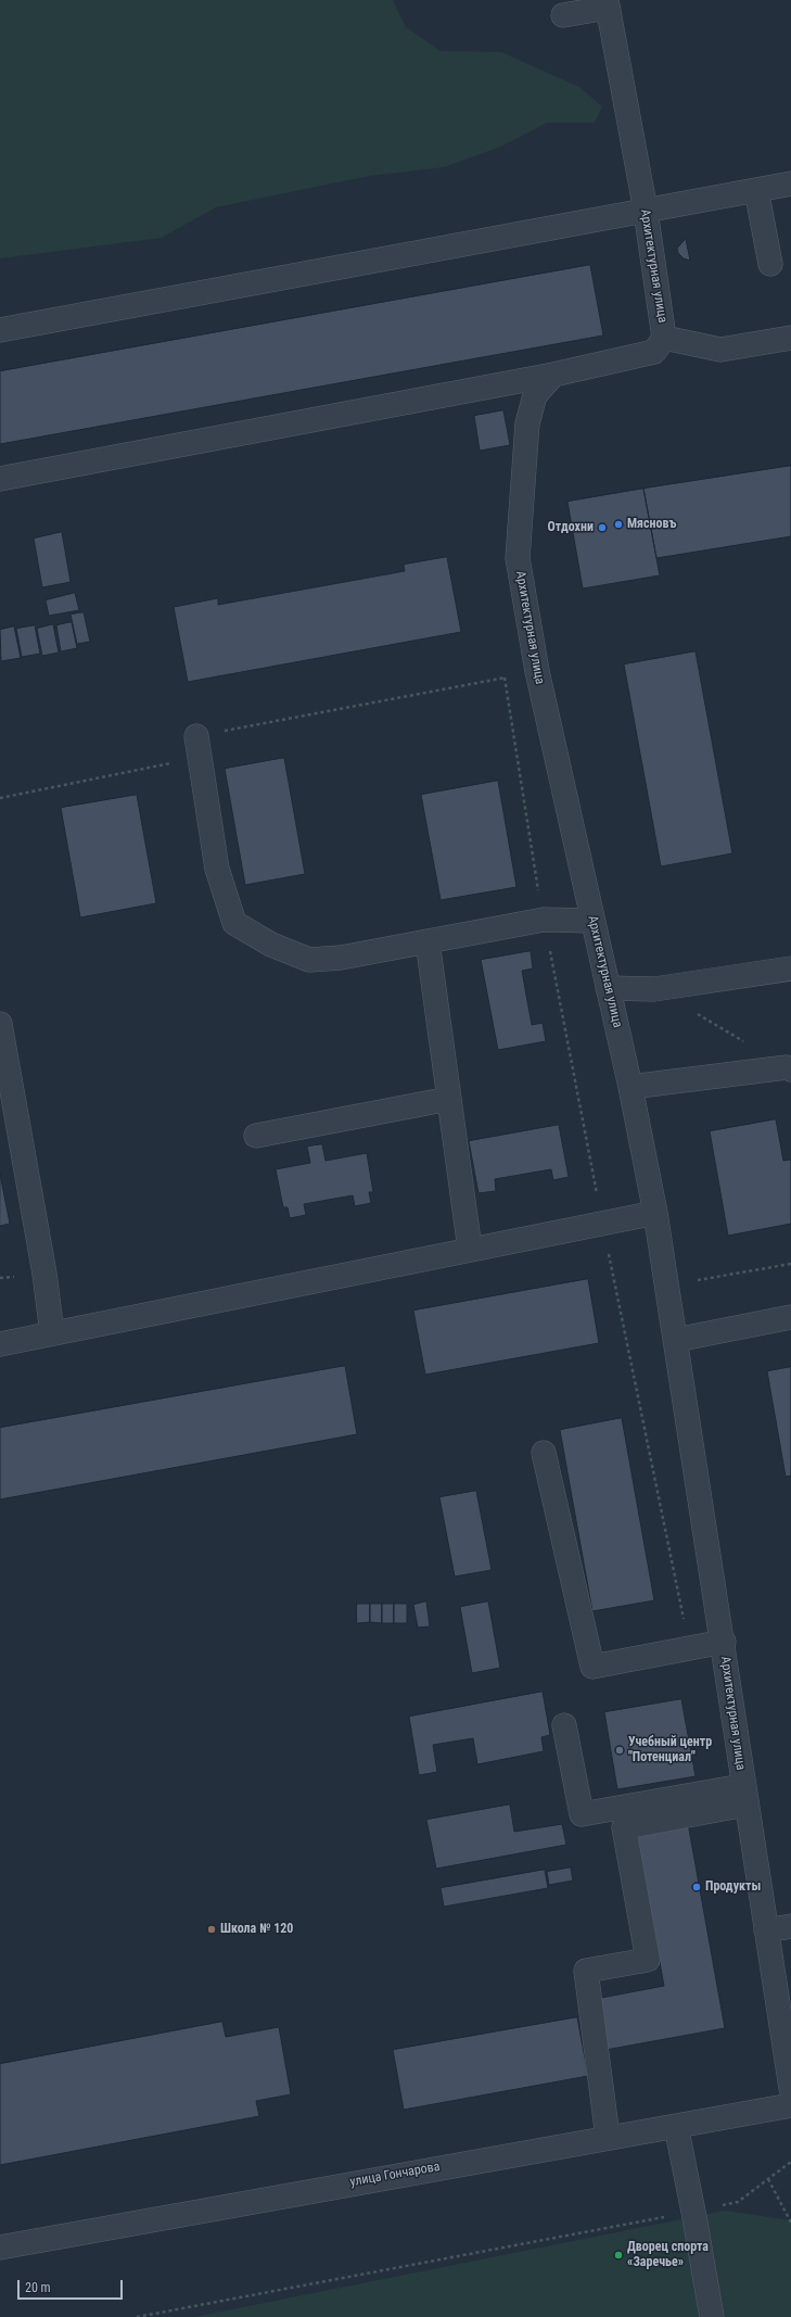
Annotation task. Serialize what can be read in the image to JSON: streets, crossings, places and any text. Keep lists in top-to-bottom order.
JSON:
{
  "streets": {
    "street": ["Архитектурная улица", "улица Гончарова"]
  },
  "places": [
    "Мясновъ",
    "Отдохни",
    "Учебный центр \"Потенциал\"",
    "Продукты",
    "Школа № 120",
    "Дворец спорта «Заречье»"
  ],
  "scale_bar": "20 m"
}
